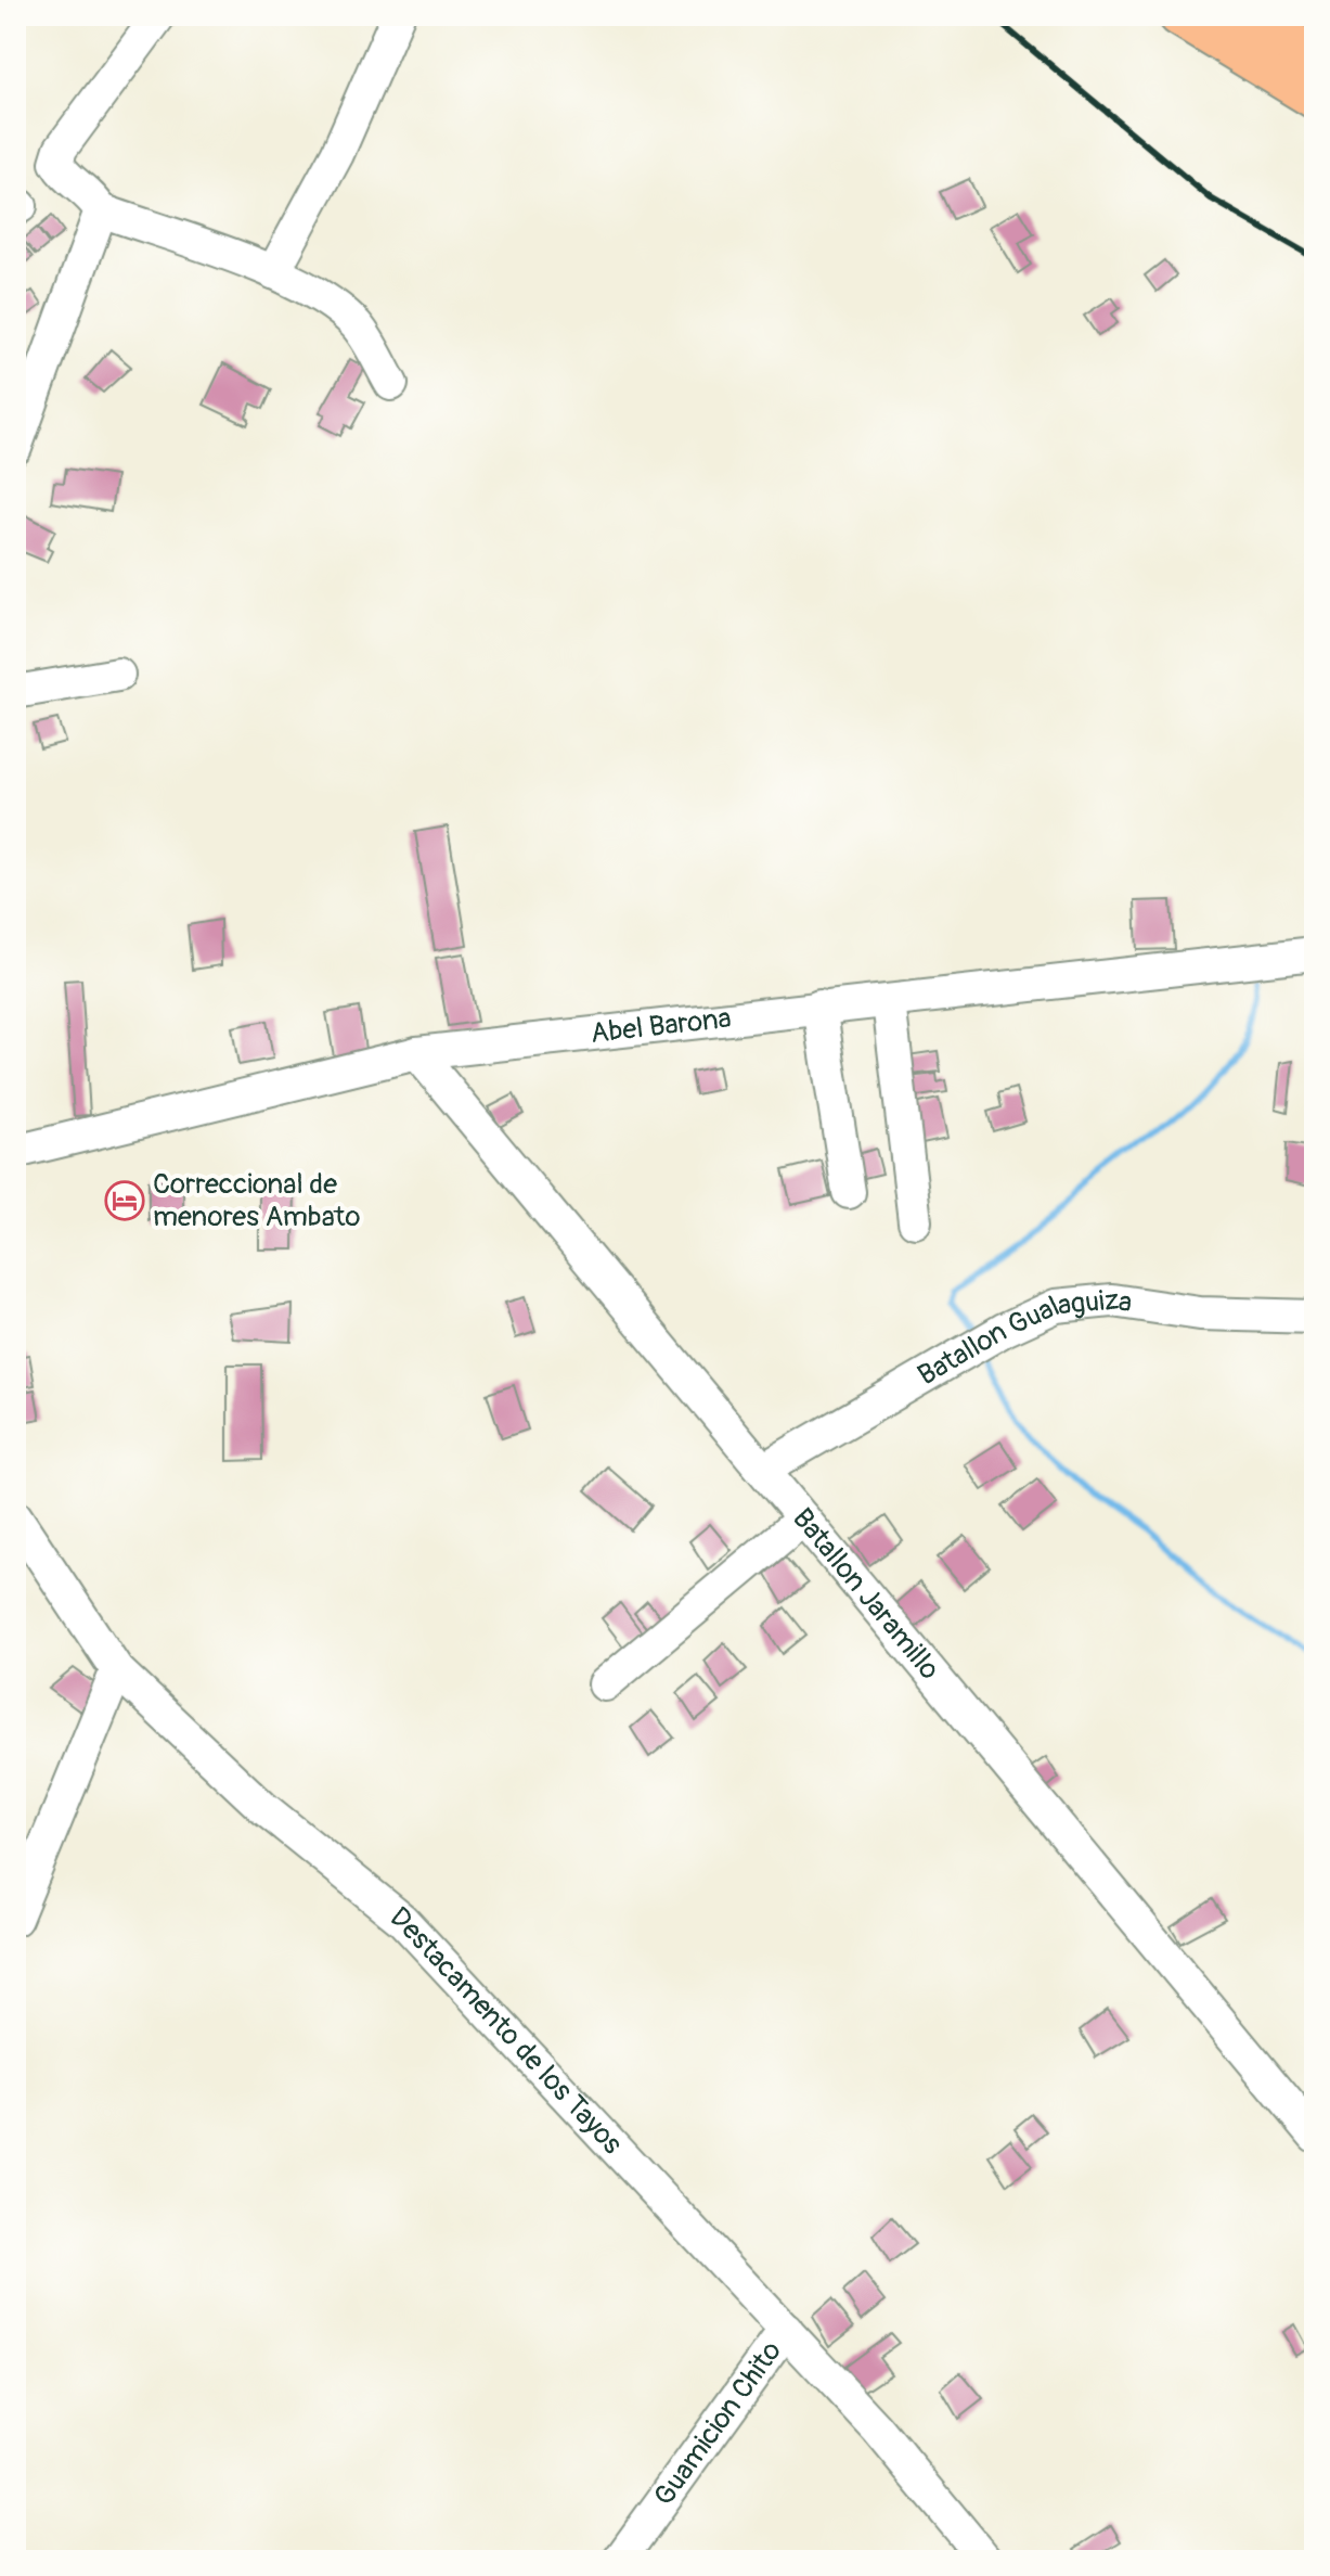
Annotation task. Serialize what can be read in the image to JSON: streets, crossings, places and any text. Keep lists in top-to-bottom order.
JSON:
{
  "streets": {
    "street": [
      "Abel Barona",
      "Batallon Gualaguiza",
      "Batallon Jaramillo",
      "Destacamento de los Tayos",
      "Guamicion Chito"
    ]
  },
  "crossings": [
    ["Abel Barona", "Batallon Jaramillo"],
    ["Batallon Gualaguiza", "Batallon Jaramillo"],
    ["Destacamento de los Tayos", "Guamicion Chito"]
  ],
  "places": {
    "hotel": ["Correccional de menores Ambato"]
  }
}
